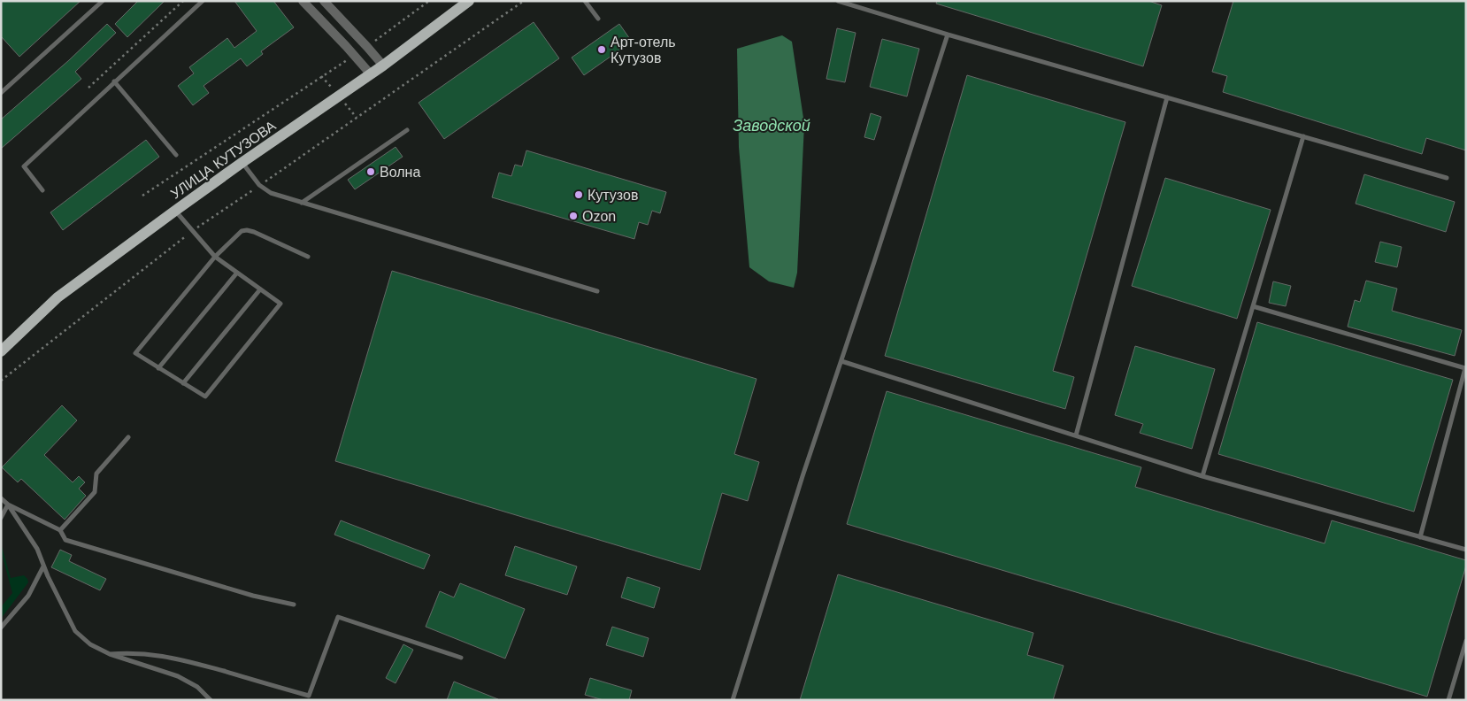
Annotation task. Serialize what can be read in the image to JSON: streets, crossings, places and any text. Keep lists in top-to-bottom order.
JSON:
{
  "streets": {
    "main road": ["УЛИЦА КУТУЗОВА"]
  },
  "water": ["Заводской"],
  "places": [
    "Арт-отель Кутузов",
    "Волна",
    "Кутузов",
    "Ozon"
  ]
}
